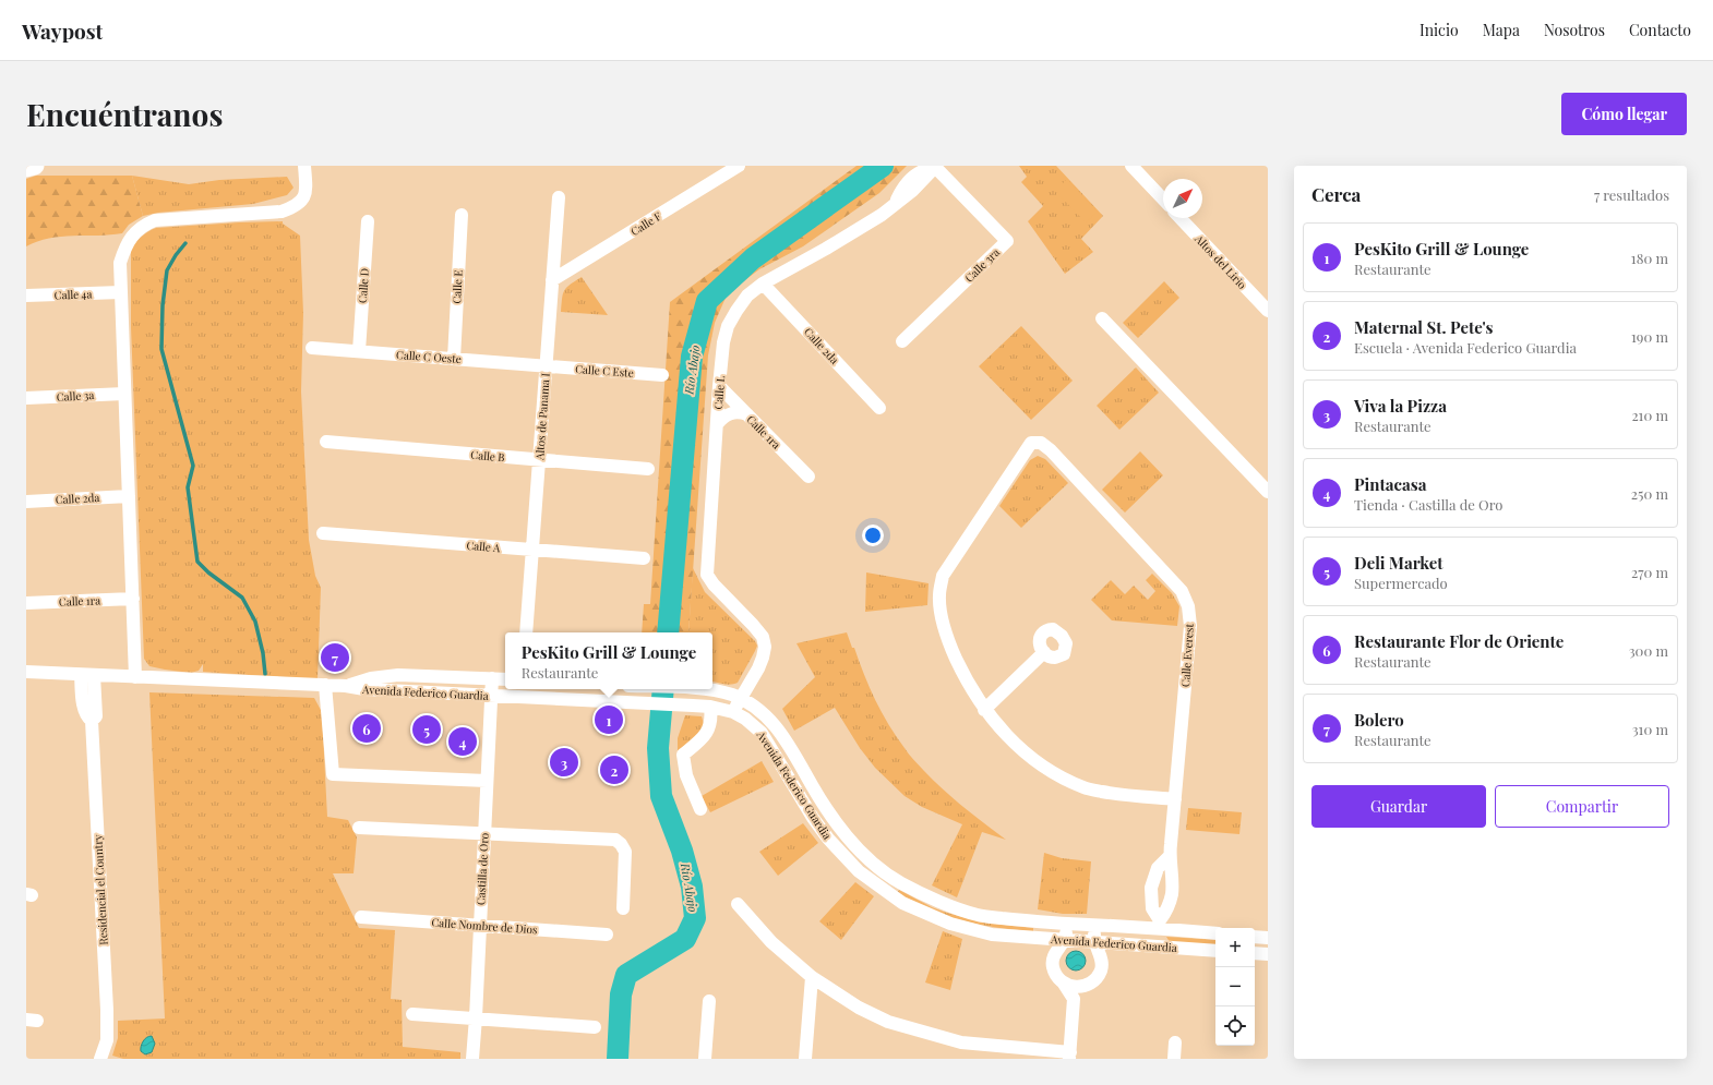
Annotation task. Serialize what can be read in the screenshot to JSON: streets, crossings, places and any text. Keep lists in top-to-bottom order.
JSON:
{
  "streets": {
    "street": [
      "Calle F",
      "Altos del Lirio",
      "Calle 3ra",
      "Calle D",
      "Calle E",
      "Calle 4a",
      "Calle 2da",
      "Calle C Oeste",
      "Calle C Este",
      "Calle L",
      "Calle 3a",
      "Altos de Panama I",
      "Calle 1ra",
      "Calle B",
      "Calle A",
      "Calle Everest",
      "Avenida Federico Guardia",
      "Castilla de Oro",
      "Residencial el Country",
      "Calle Nombre de Dios"
    ]
  },
  "crossings": [
    ["Calle F", "Altos de Panama I"],
    ["Calle 3ra", "Calle L"],
    ["Calle D", "Calle C Oeste"],
    ["Calle E", "Calle C Oeste"],
    ["Calle 2da", "Calle L"],
    ["Calle C Oeste", "Calle C Este"],
    ["Calle C Oeste", "Altos de Panama I"],
    ["Calle C Este", "Altos de Panama I"],
    ["Calle L", "Calle 1ra"],
    ["Calle L", "Avenida Federico Guardia"],
    ["Altos de Panama I", "Calle B"],
    ["Altos de Panama I", "Calle A"],
    ["Calle Everest", "Avenida Federico Guardia"],
    ["Avenida Federico Guardia", "Castilla de Oro"],
    ["Avenida Federico Guardia", "Residencial el Country"],
    ["Castilla de Oro", "Calle Nombre de Dios"]
  ],
  "water": ["Río Abajo"],
  "north": "top right",
  "page": {
    "header": "Waypost",
    "nav": [
      "Inicio",
      "Mapa",
      "Nosotros",
      "Contacto"
    ],
    "buttons": [
      "Cómo llegar",
      ["Guardar", "Compartir"]
    ],
    "title": "Encuéntranos",
    "heading": ["Cerca", "7 resultados"],
    "list": [
      {
        "mark": "1",
        "name": "PesKito Grill & Lounge",
        "note": "Restaurante",
        "value": "180 m"
      },
      {
        "mark": "2",
        "name": "Maternal St. Pete's",
        "note": "Escuela · Avenida Federico Guardia",
        "value": "190 m"
      },
      {
        "mark": "3",
        "name": "Viva la Pizza",
        "note": "Restaurante",
        "value": "210 m"
      },
      {
        "mark": "4",
        "name": "Pintacasa",
        "note": "Tienda · Castilla de Oro",
        "value": "250 m"
      },
      {
        "mark": "5",
        "name": "Deli Market",
        "note": "Supermercado",
        "value": "270 m"
      },
      {
        "mark": "6",
        "name": "Restaurante Flor de Oriente",
        "note": "Restaurante",
        "value": "300 m"
      },
      {
        "mark": "7",
        "name": "Bolero",
        "note": "Restaurante",
        "value": "310 m"
      }
    ],
    "popup": ["PesKito Grill & Lounge", "Restaurante"],
    "pins": [
      "7",
      "1",
      "6",
      "5",
      "4",
      "3",
      "2"
    ],
    "map_buttons": ["+", "−"]
  }
}
